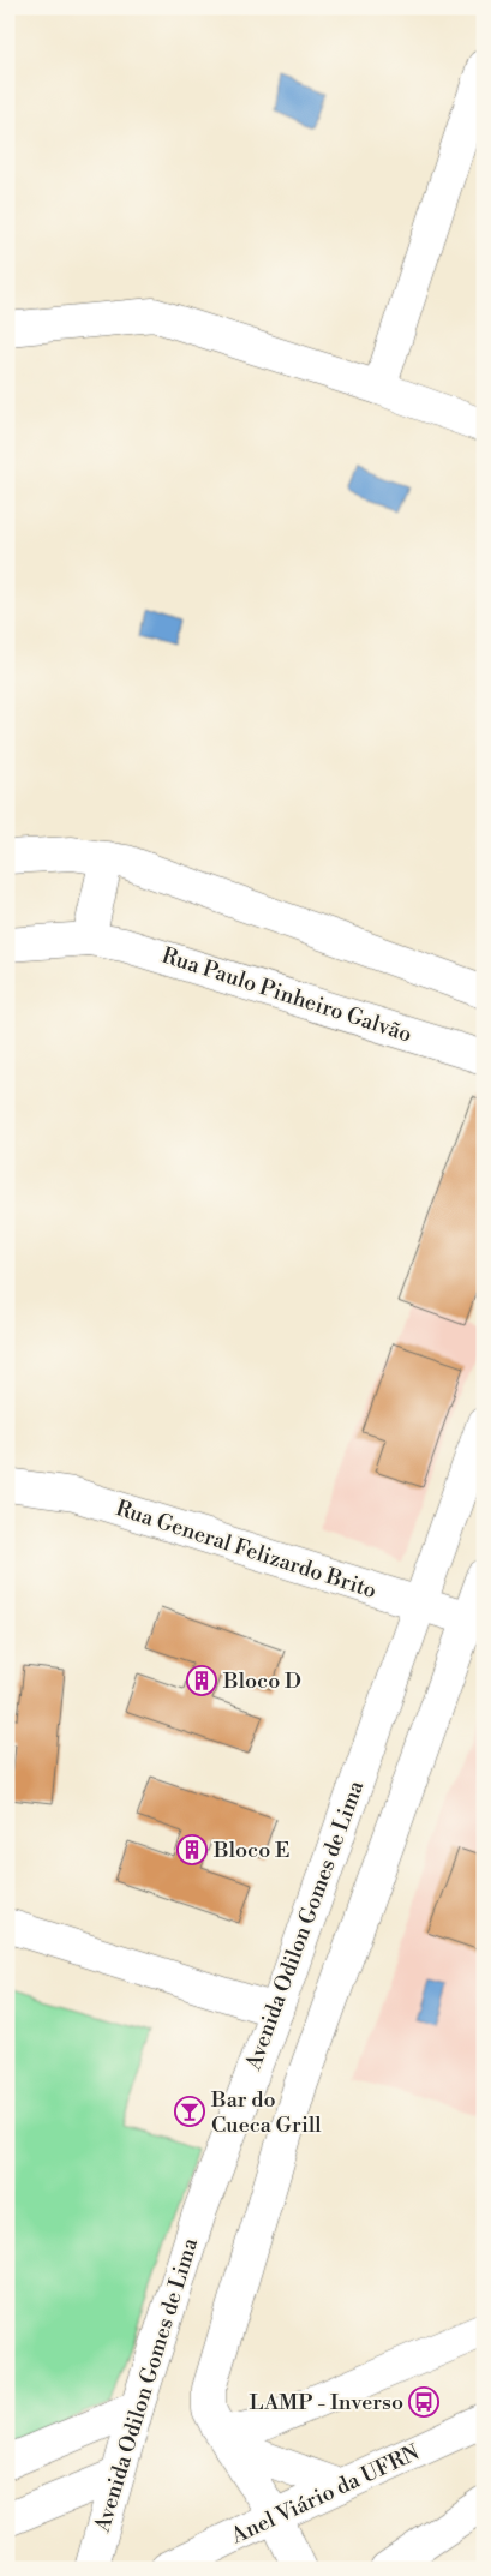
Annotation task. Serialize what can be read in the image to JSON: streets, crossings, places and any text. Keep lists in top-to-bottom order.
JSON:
{
  "streets": {
    "street": [
      "Rua Paulo Pinheiro Galvão",
      "Rua General Felizardo Brito",
      "Avenida Odilon Gomes de Lima",
      "Anel Viário da UFRN"
    ]
  },
  "crossings": [
    ["Rua General Felizardo Brito", "Avenida Odilon Gomes de Lima"]
  ],
  "places": {
    "building": ["Bloco D", "Bloco E"],
    "bar": ["Bar do Cueca Grill"],
    "bus stop": ["LAMP - Inverso"]
  }
}
